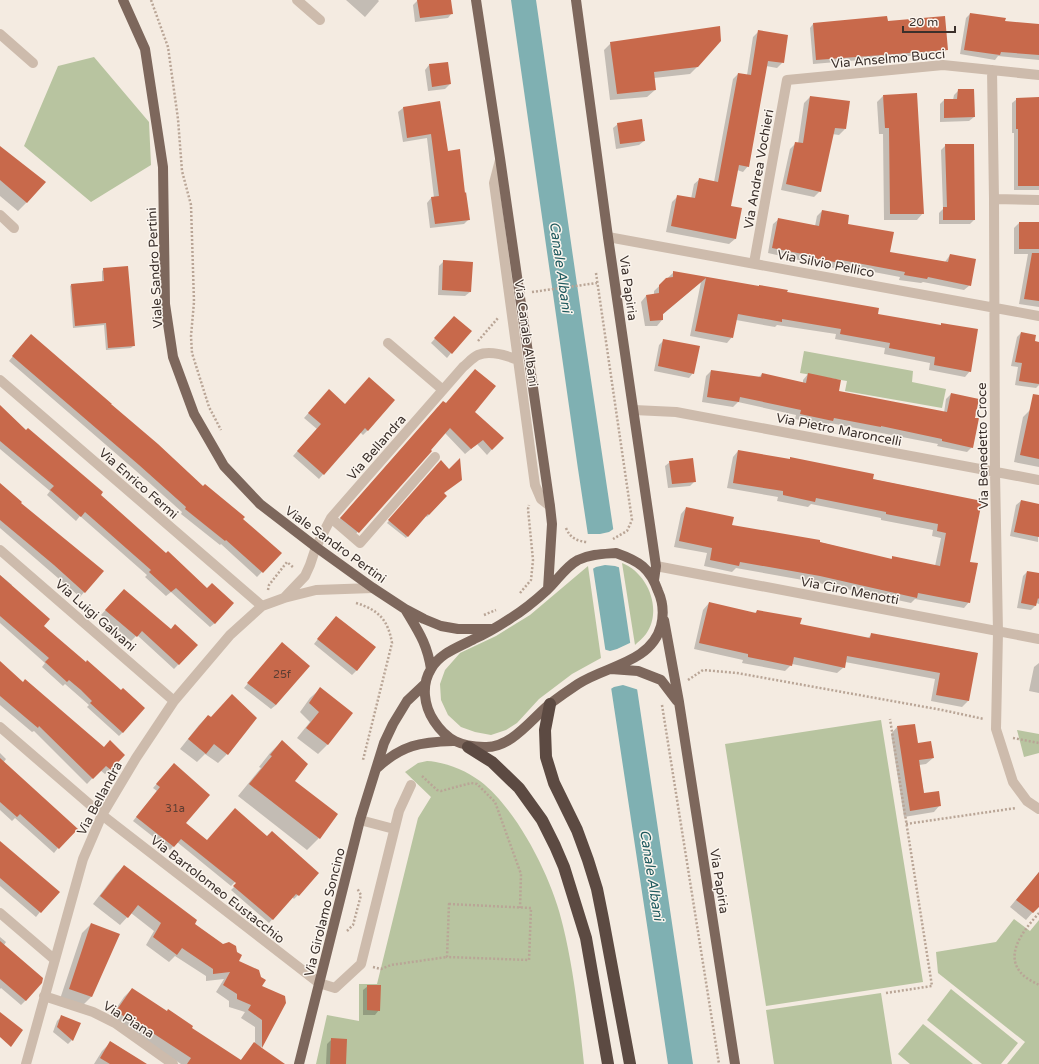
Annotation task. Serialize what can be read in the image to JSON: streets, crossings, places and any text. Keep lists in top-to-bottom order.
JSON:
{
  "streets": {
    "main road": [
      "Viale Sandro Pertini",
      "Via Papiria",
      "Via Canale Albani",
      "Via Girolamo Soncino"
    ],
    "street": [
      "Via Anselmo Bucci",
      "Via Andrea Vochieri",
      "Via Silvio Pellico",
      "Via Pietro Maroncelli",
      "Via Benedetto Croce",
      "Via Bellandra",
      "Via Enrico Fermi",
      "Via Ciro Menotti",
      "Via Luigi Galvani",
      "Via Bartolomeo Eustacchio",
      "Via Piana"
    ]
  },
  "crossings": [
    ["Via Anselmo Bucci", "Via Andrea Vochieri"],
    ["Via Anselmo Bucci", "Via Benedetto Croce"],
    ["Via Andrea Vochieri", "Via Silvio Pellico"],
    ["Via Silvio Pellico", "Via Papiria"],
    ["Via Silvio Pellico", "Via Benedetto Croce"],
    ["Viale Sandro Pertini", "Via Bellandra"],
    ["Via Papiria", "Via Pietro Maroncelli"],
    ["Via Papiria", "Via Ciro Menotti"],
    ["Via Canale Albani", "Via Bellandra"],
    ["Via Pietro Maroncelli", "Via Benedetto Croce"],
    ["Via Benedetto Croce", "Via Ciro Menotti"],
    ["Via Bellandra", "Via Enrico Fermi"],
    ["Via Bellandra", "Via Luigi Galvani"],
    ["Via Bellandra", "Via Bartolomeo Eustacchio"],
    ["Via Bellandra", "Via Piana"],
    ["Via Bartolomeo Eustacchio", "Via Girolamo Soncino"]
  ],
  "water": ["Canale Albani"],
  "house_numbers": ["25f", "31a"],
  "scale_bar": "20 m"
}
